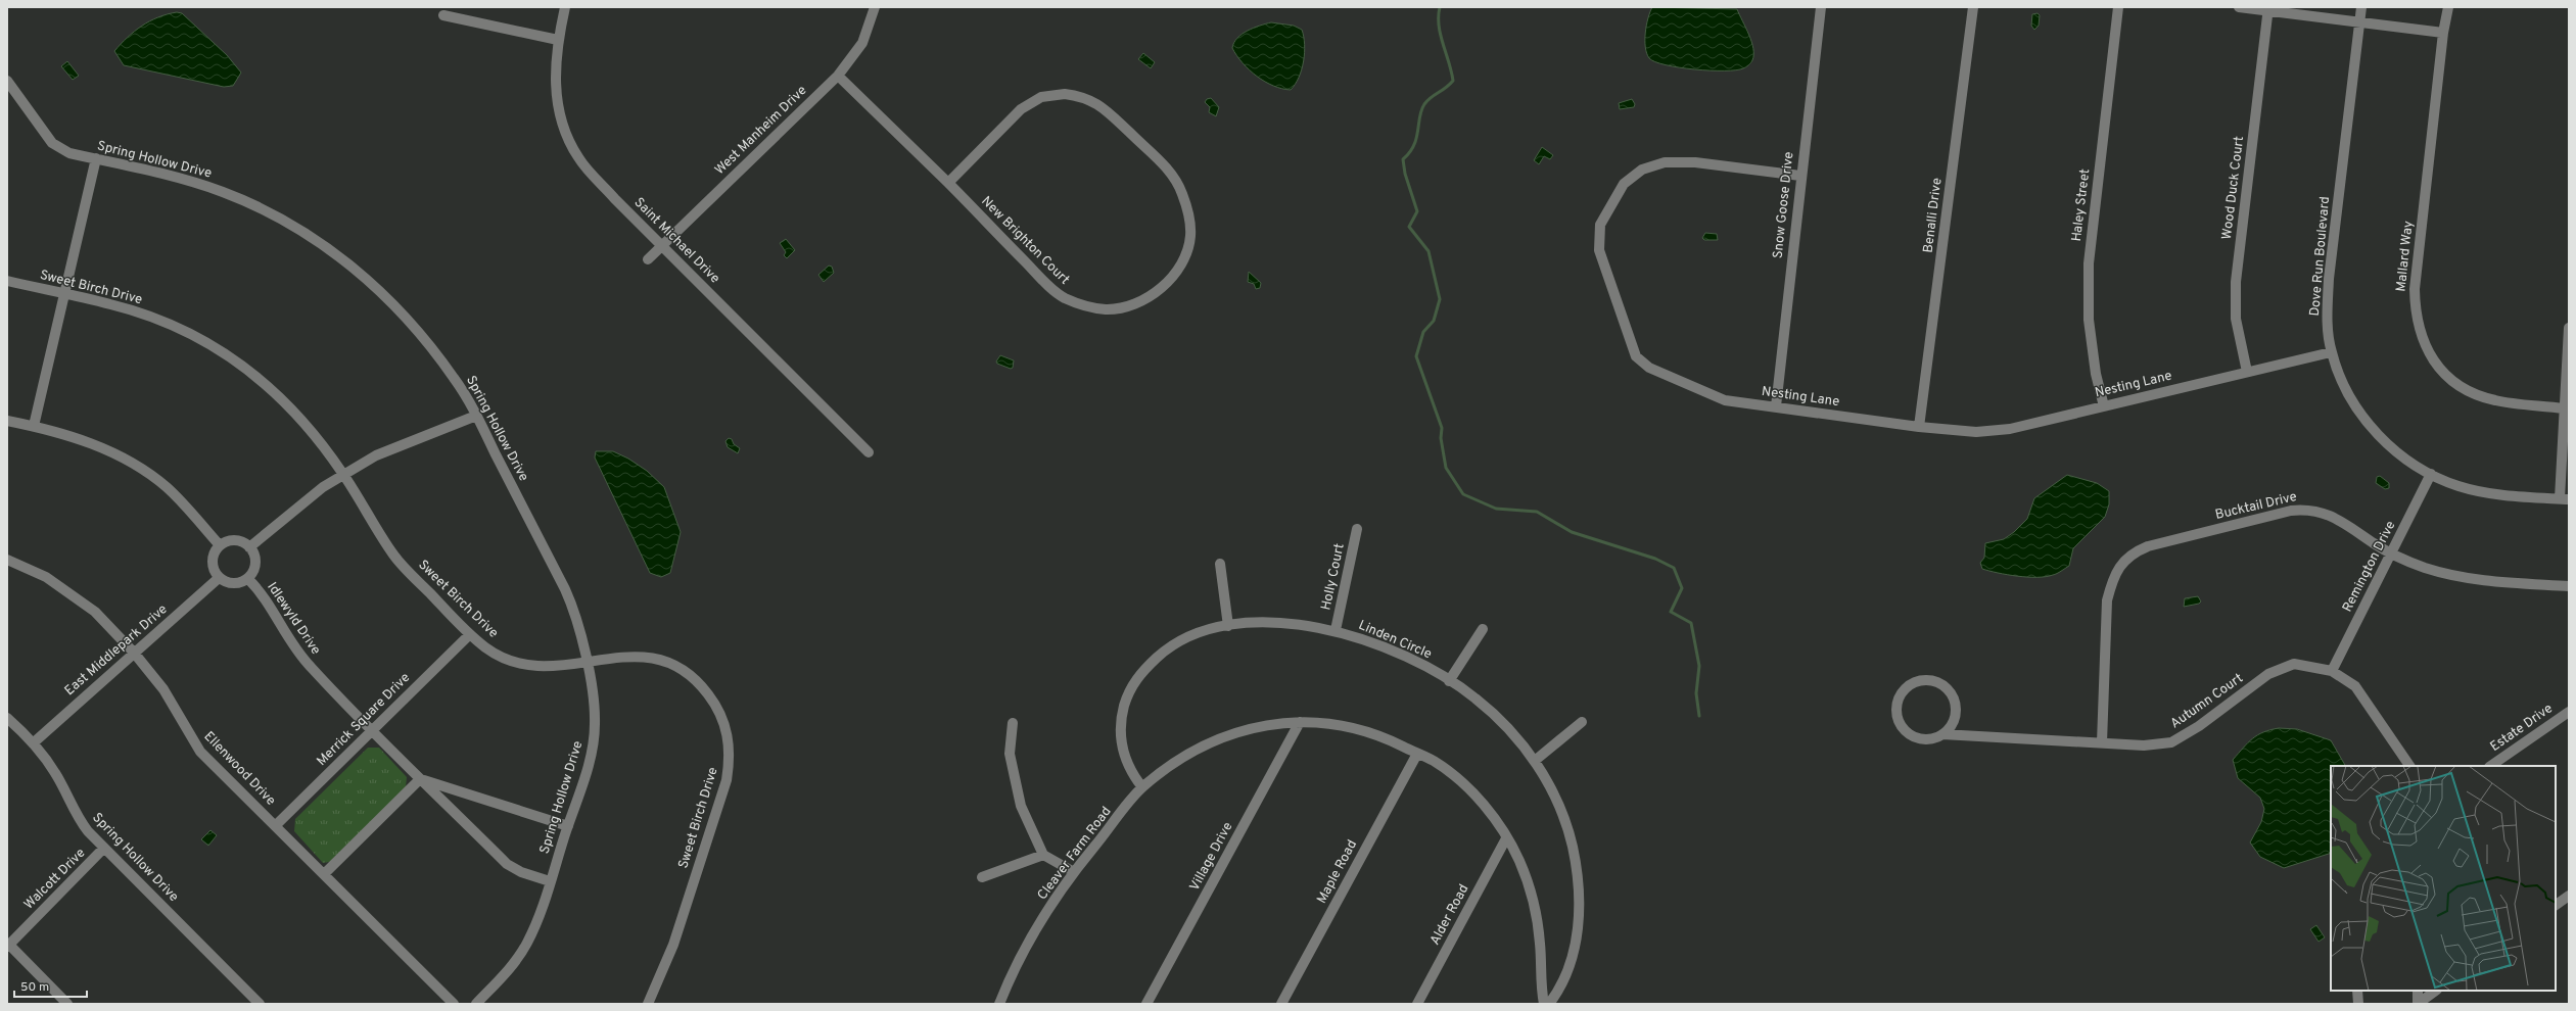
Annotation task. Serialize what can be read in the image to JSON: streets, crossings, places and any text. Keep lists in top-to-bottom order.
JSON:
{
  "streets": {
    "street": [
      "West Manheim Drive",
      "Spring Hollow Drive",
      "Wood Duck Court",
      "Snow Goose Drive",
      "Haley Street",
      "Benalli Drive",
      "Saint Michael Drive",
      "New Brighton Court",
      "Dove Run Boulevard",
      "Mallard Way",
      "Sweet Birch Drive",
      "Nesting Lane",
      "Bucktail Drive",
      "Remington Drive",
      "Holly Court",
      "Idlewyld Drive",
      "Linden Circle",
      "East Middlepark Drive",
      "Autumn Court",
      "Merrick Square Drive",
      "Estate Drive",
      "Ellenwood Drive",
      "Cleaver Farm Road",
      "Village Drive",
      "Maple Road",
      "Walcott Drive",
      "Alder Road"
    ]
  },
  "crossings": [
    ["West Manheim Drive", "Saint Michael Drive"],
    ["West Manheim Drive", "New Brighton Court"],
    ["Spring Hollow Drive", "Sweet Birch Drive"],
    ["Spring Hollow Drive", "Idlewyld Drive"],
    ["Spring Hollow Drive", "East Middlepark Drive"],
    ["Spring Hollow Drive", "Walcott Drive"],
    ["Wood Duck Court", "Nesting Lane"],
    ["Snow Goose Drive", "Nesting Lane"],
    ["Haley Street", "Nesting Lane"],
    ["Benalli Drive", "Nesting Lane"],
    ["Dove Run Boulevard", "Nesting Lane"],
    ["Dove Run Boulevard", "Remington Drive"],
    ["Sweet Birch Drive", "Merrick Square Drive"],
    ["Bucktail Drive", "Remington Drive"],
    ["Bucktail Drive", "Autumn Court"],
    ["Remington Drive", "Autumn Court"],
    ["Holly Court", "Linden Circle"],
    ["Idlewyld Drive", "East Middlepark Drive"],
    ["Idlewyld Drive", "Merrick Square Drive"],
    ["Linden Circle", "Cleaver Farm Road"],
    ["East Middlepark Drive", "Ellenwood Drive"],
    ["Merrick Square Drive", "Ellenwood Drive"],
    ["Cleaver Farm Road", "Village Drive"],
    ["Cleaver Farm Road", "Maple Road"],
    ["Cleaver Farm Road", "Alder Road"]
  ],
  "scale_bar": "50 m"
}
